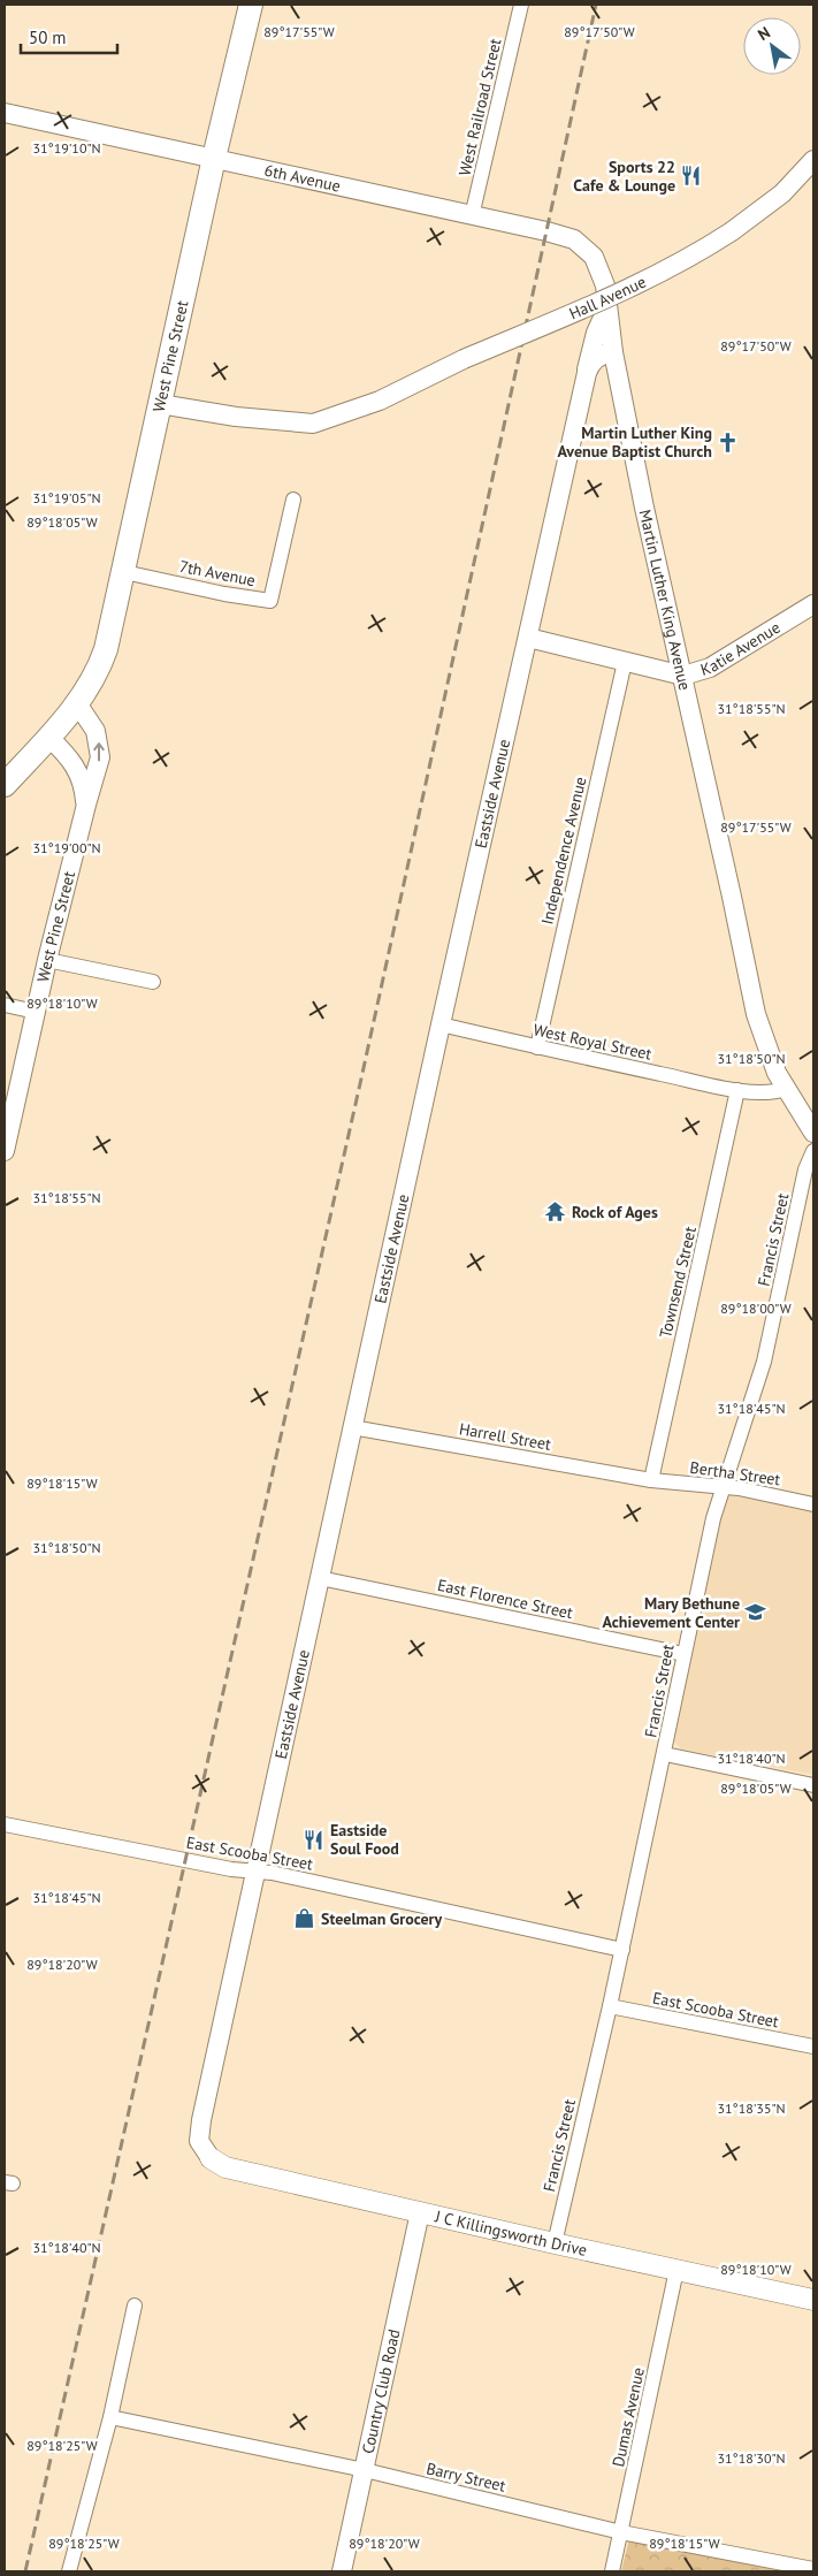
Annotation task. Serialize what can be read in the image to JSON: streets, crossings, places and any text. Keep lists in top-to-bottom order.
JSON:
{
  "streets": {
    "main road": ["West Pine Street", "J C Killingsworth Drive"],
    "street": [
      "West Railroad Street",
      "6th Avenue",
      "Hall Avenue",
      "7th Avenue",
      "Martin Luther King Avenue",
      "Katie Avenue",
      "Eastside Avenue",
      "Independence Avenue",
      "West Royal Street",
      "Francis Street",
      "Townsend Street",
      "Harrell Street",
      "Bertha Street",
      "East Florence Street",
      "East Scooba Street",
      "Country Club Road",
      "Dumas Avenue",
      "Barry Street"
    ]
  },
  "crossings": [
    ["West Railroad Street", "6th Avenue"],
    ["6th Avenue", "West Pine Street"],
    ["6th Avenue", "Martin Luther King Avenue"],
    ["Hall Avenue", "West Pine Street"],
    ["West Pine Street", "7th Avenue"],
    ["Martin Luther King Avenue", "Katie Avenue"],
    ["Martin Luther King Avenue", "Eastside Avenue"],
    ["Martin Luther King Avenue", "West Royal Street"],
    ["Katie Avenue", "Eastside Avenue"],
    ["Katie Avenue", "Independence Avenue"],
    ["Eastside Avenue", "West Royal Street"],
    ["Eastside Avenue", "Harrell Street"],
    ["Eastside Avenue", "East Florence Street"],
    ["Eastside Avenue", "East Scooba Street"],
    ["Eastside Avenue", "J C Killingsworth Drive"],
    ["Independence Avenue", "West Royal Street"],
    ["West Royal Street", "Townsend Street"],
    ["Francis Street", "Bertha Street"],
    ["Francis Street", "East Florence Street"],
    ["Francis Street", "East Scooba Street"],
    ["Francis Street", "J C Killingsworth Drive"],
    ["Townsend Street", "Harrell Street"],
    ["Townsend Street", "Bertha Street"],
    ["Harrell Street", "Bertha Street"],
    ["J C Killingsworth Drive", "Country Club Road"],
    ["J C Killingsworth Drive", "Dumas Avenue"],
    ["Country Club Road", "Barry Street"],
    ["Dumas Avenue", "Barry Street"]
  ],
  "places": {
    "restaurant": ["Sports 22 Cafe & Lounge", "Eastside Soul Food"],
    "church": ["Martin Luther King Avenue Baptist Church"],
    "temple": ["Rock of Ages"],
    "school or university": ["Mary Bethune Achievement Center"],
    "shop": ["Steelman Grocery"]
  },
  "scale_bar": "50 m",
  "north": "top left",
  "coordinates": [
    "89°17'55\"W",
    "89°17'50\"W",
    "31°19'10\"N",
    "31°19'05\"N",
    "89°18'05\"W",
    "31°18'55\"N",
    "31°19'00\"N",
    "89°18'10\"W",
    "31°18'50\"N",
    "89°18'00\"W",
    "31°18'45\"N",
    "89°18'15\"W",
    "31°18'40\"N",
    "89°18'20\"W",
    "31°18'35\"N",
    "89°18'25\"W",
    "31°18'30\"N"
  ]
}
